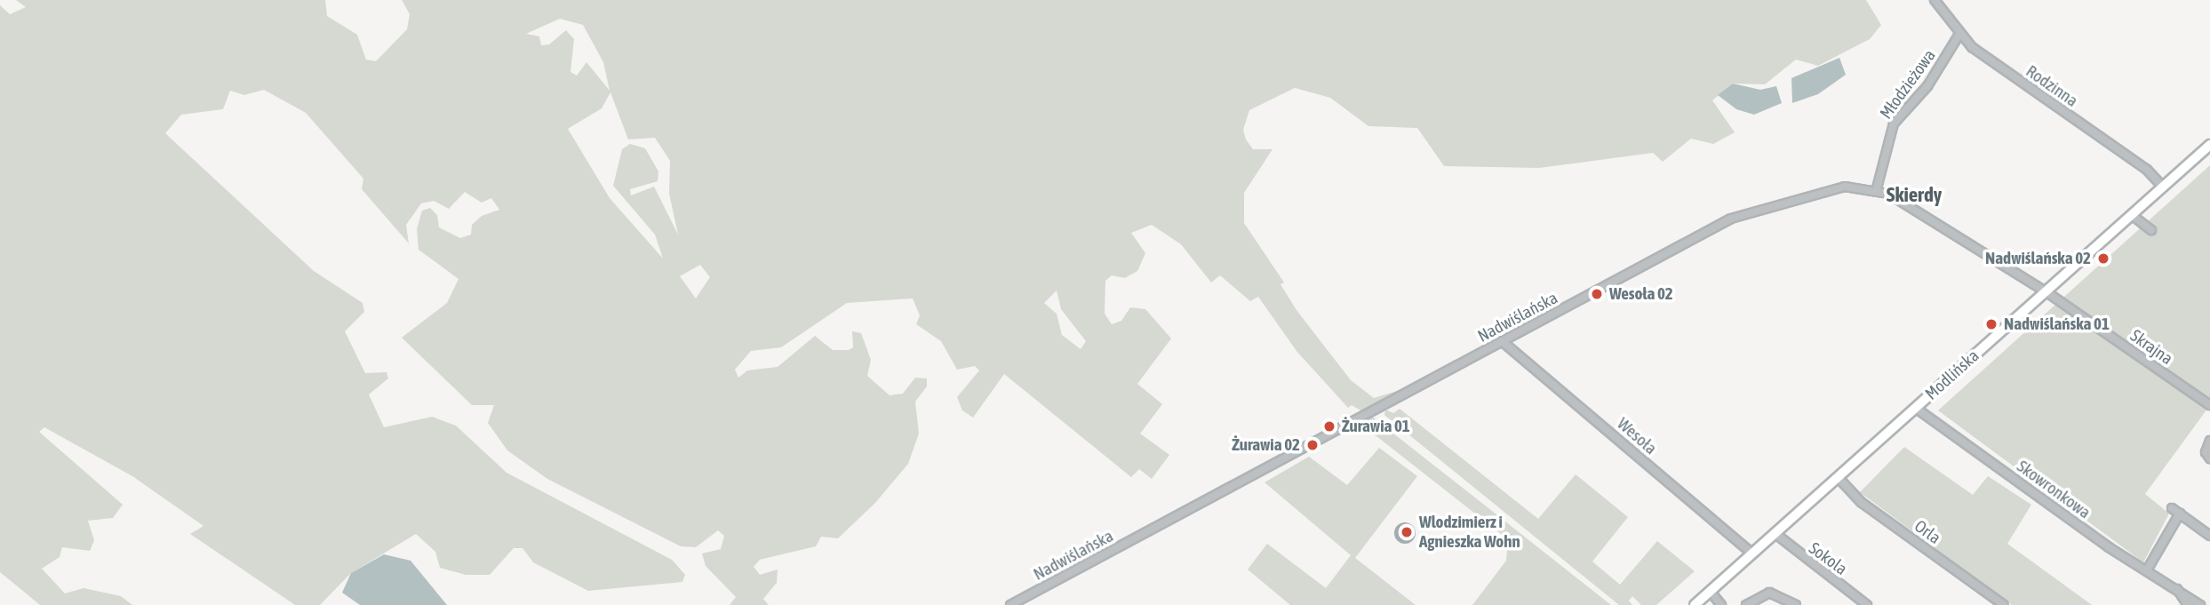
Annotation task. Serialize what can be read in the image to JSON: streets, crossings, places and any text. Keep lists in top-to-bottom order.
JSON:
{
  "streets": {
    "main road": ["Modlińska"],
    "street": [
      "Młodzieżowa",
      "Rodzinna",
      "Nadwiślańska",
      "Skrajna",
      "Wesoła",
      "Skowronkowa",
      "Orla",
      "Sokola"
    ]
  },
  "crossings": [
    ["Młodzieżowa", "Rodzinna"],
    ["Młodzieżowa", "Nadwiślańska"],
    ["Rodzinna", "Modlińska"],
    ["Nadwiślańska", "Skrajna"],
    ["Nadwiślańska", "Modlińska"],
    ["Nadwiślańska", "Wesoła"],
    ["Skrajna", "Modlińska"],
    ["Modlińska", "Wesoła"],
    ["Modlińska", "Skowronkowa"],
    ["Modlińska", "Orla"],
    ["Modlińska", "Sokola"]
  ],
  "districts": ["Skierdy"],
  "places": [
    "Nadwiślańska 02",
    "Wesoła 02",
    "Nadwiślańska 01",
    "Żurawia 01",
    "Żurawia 02",
    "Wlodzimierz i Agnieszka Wohn"
  ]
}
